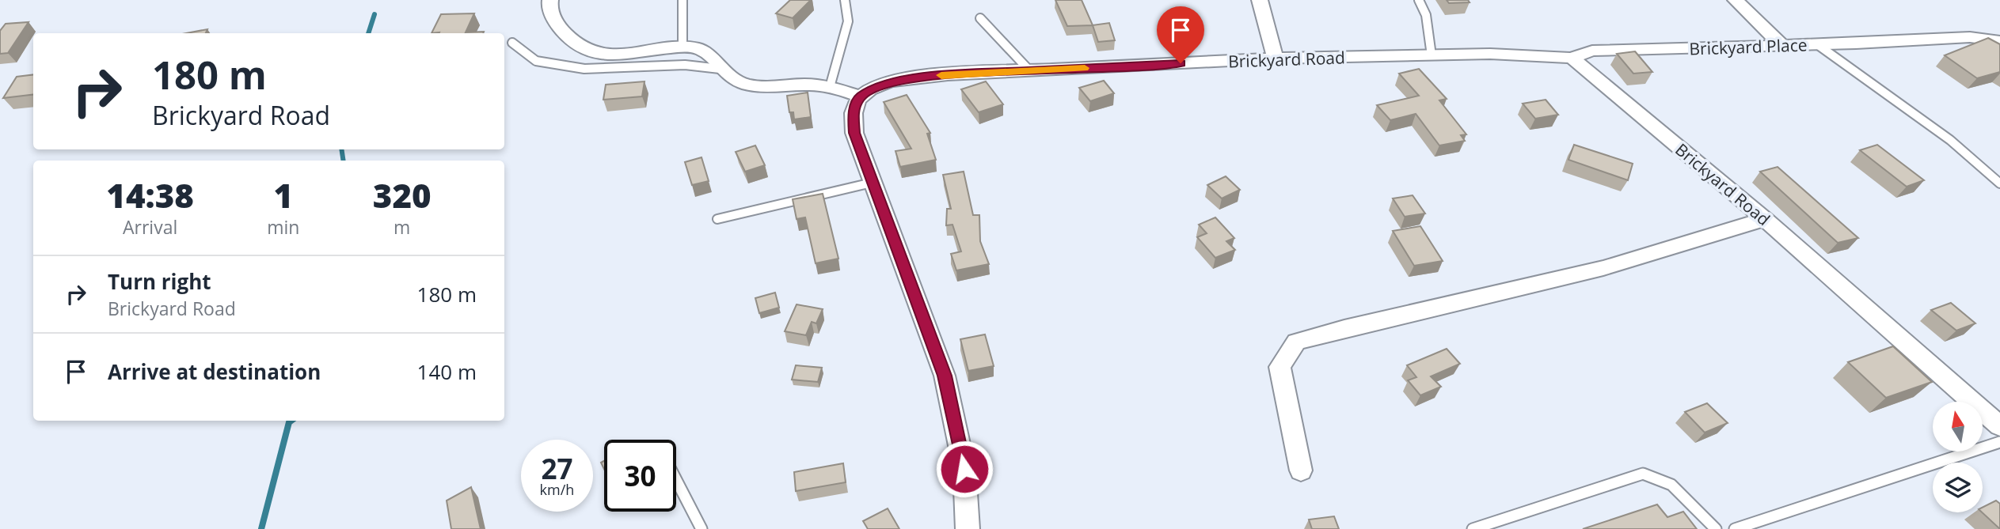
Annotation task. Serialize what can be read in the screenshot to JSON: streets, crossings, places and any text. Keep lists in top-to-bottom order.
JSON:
{
  "streets": {
    "street": ["Brickyard Place", "Brickyard Road"]
  },
  "crossings": [
    ["Brickyard Place", "Brickyard Road"]
  ],
  "north": "top",
  "page": {
    "turn": ["180 m", "Brickyard Road"],
    "eta": [
      "14:38",
      "Arrival",
      "1",
      "min",
      "320",
      "m"
    ],
    "list": [
      {
        "name": "Turn right",
        "note": "Brickyard Road",
        "value": "180 m"
      },
      {
        "name": "Arrive at destination",
        "value": "140 m"
      }
    ],
    "speed": "27 km/h",
    "limit": "30"
  }
}
